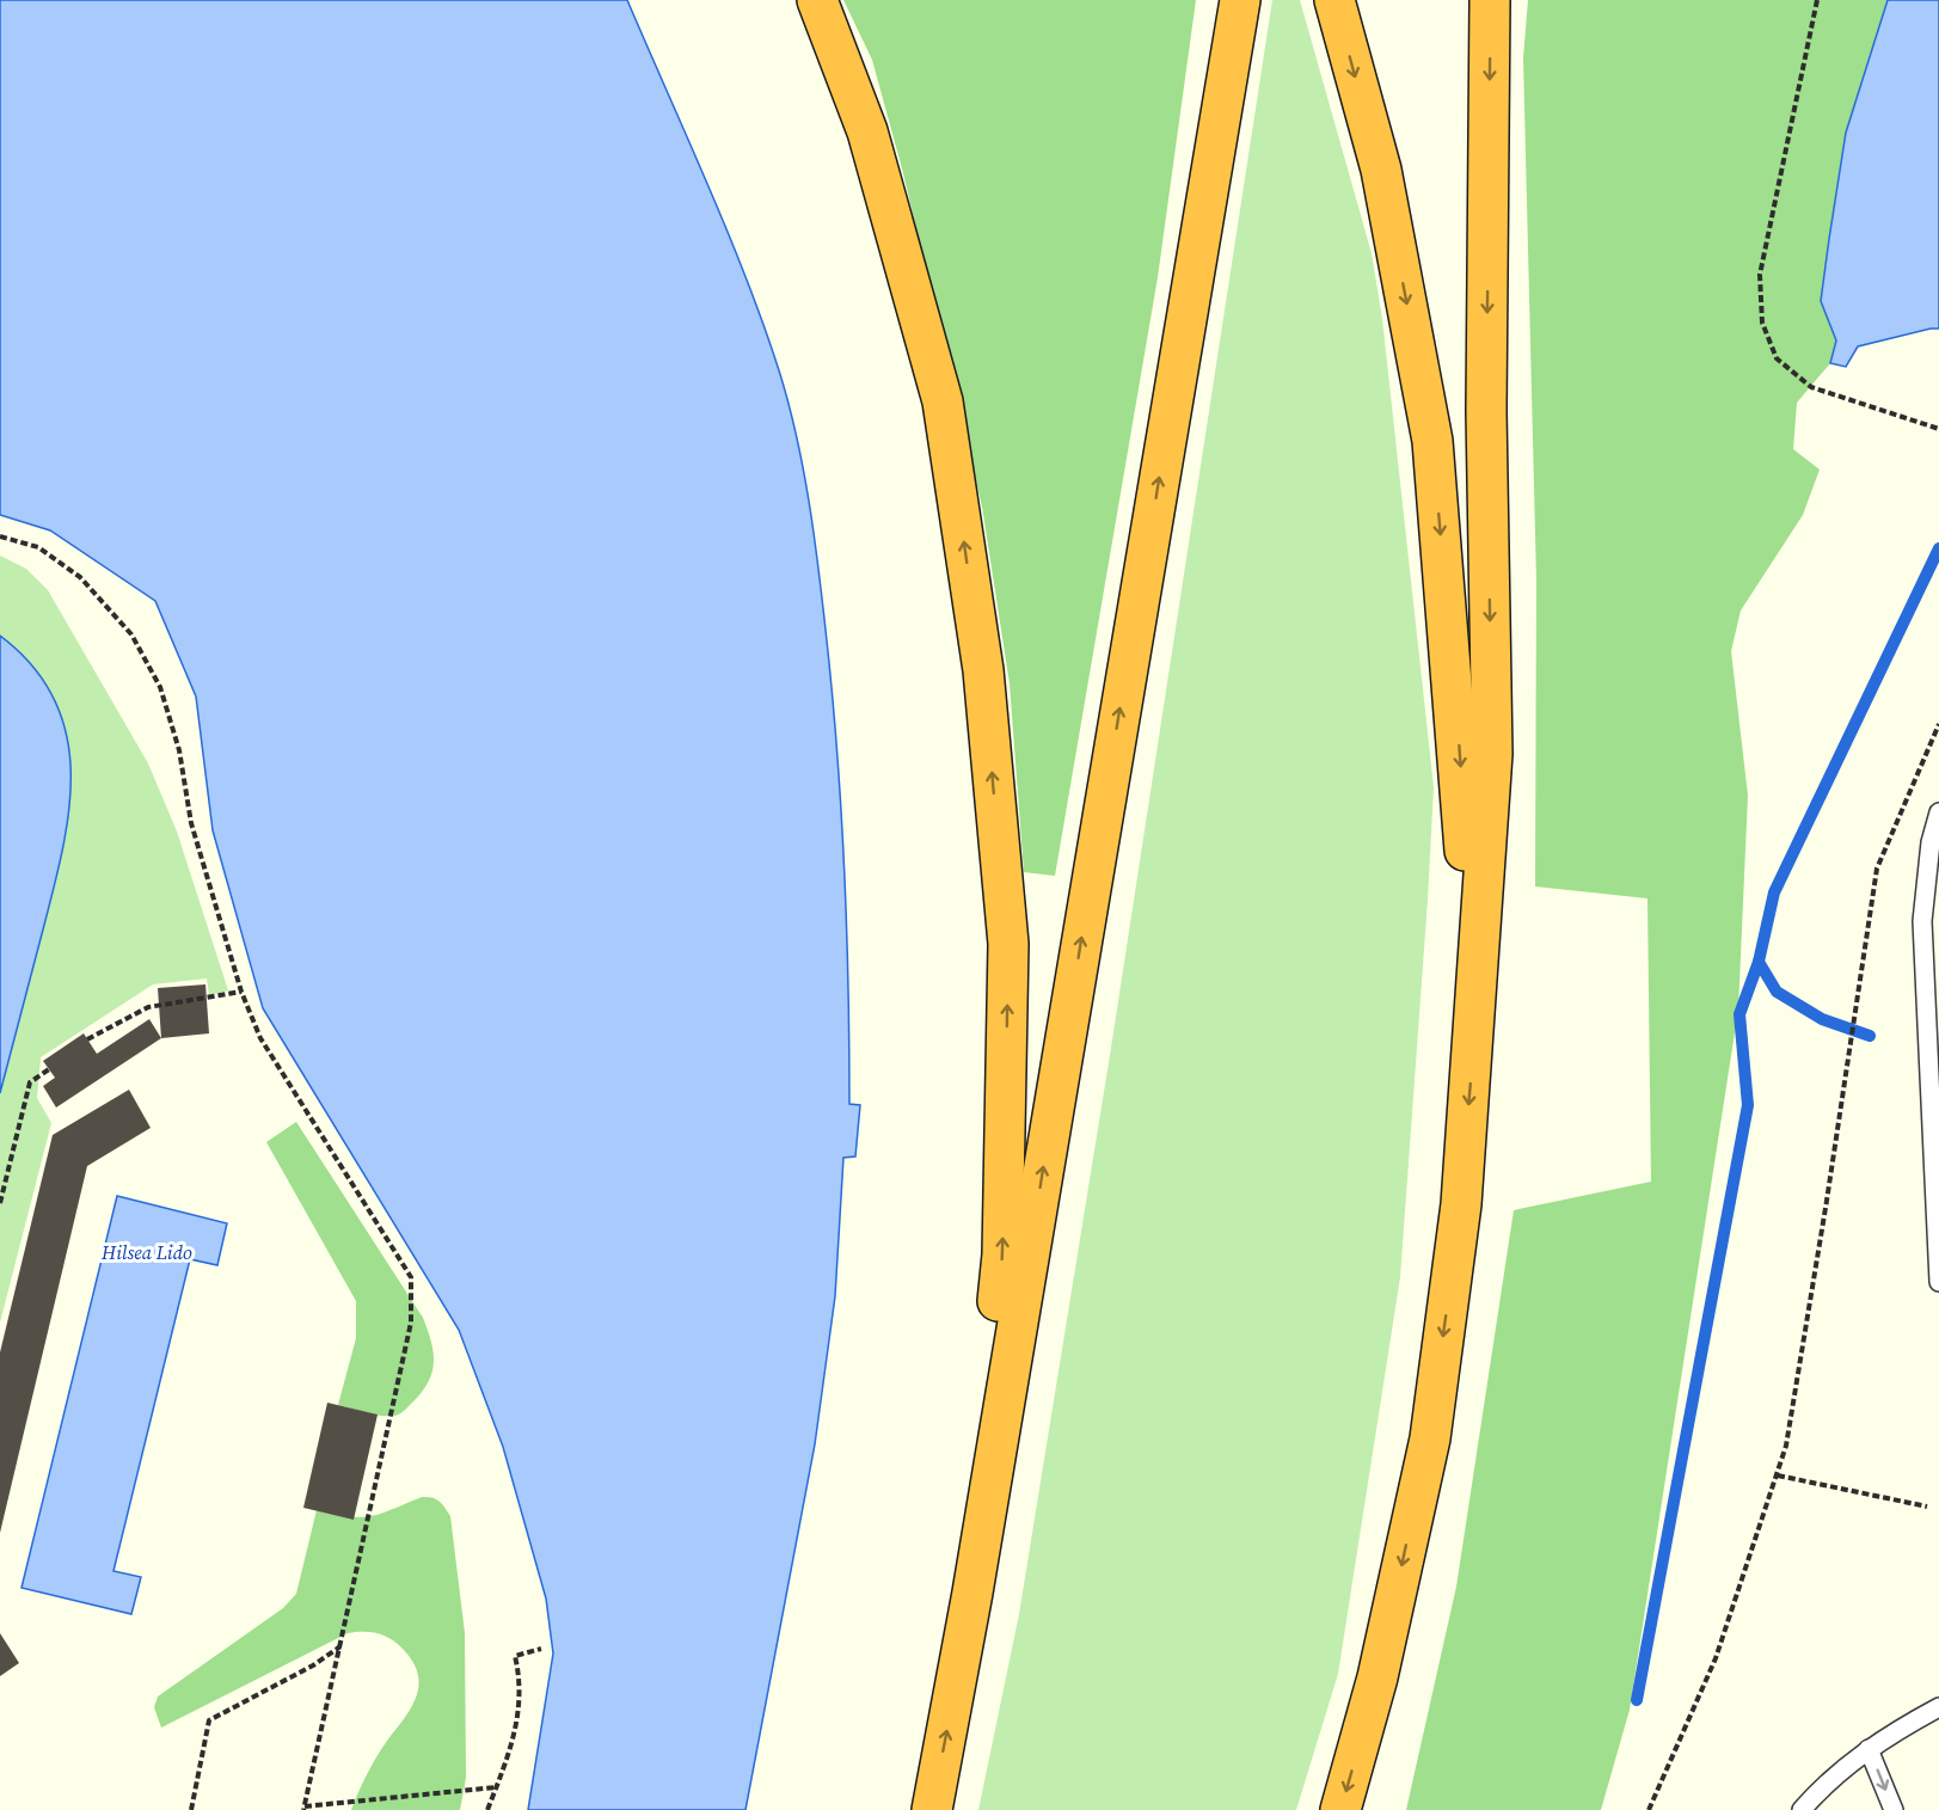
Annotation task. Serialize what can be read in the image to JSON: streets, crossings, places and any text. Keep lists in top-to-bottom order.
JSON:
{
  "water": ["Hilsea Lido"]
}
